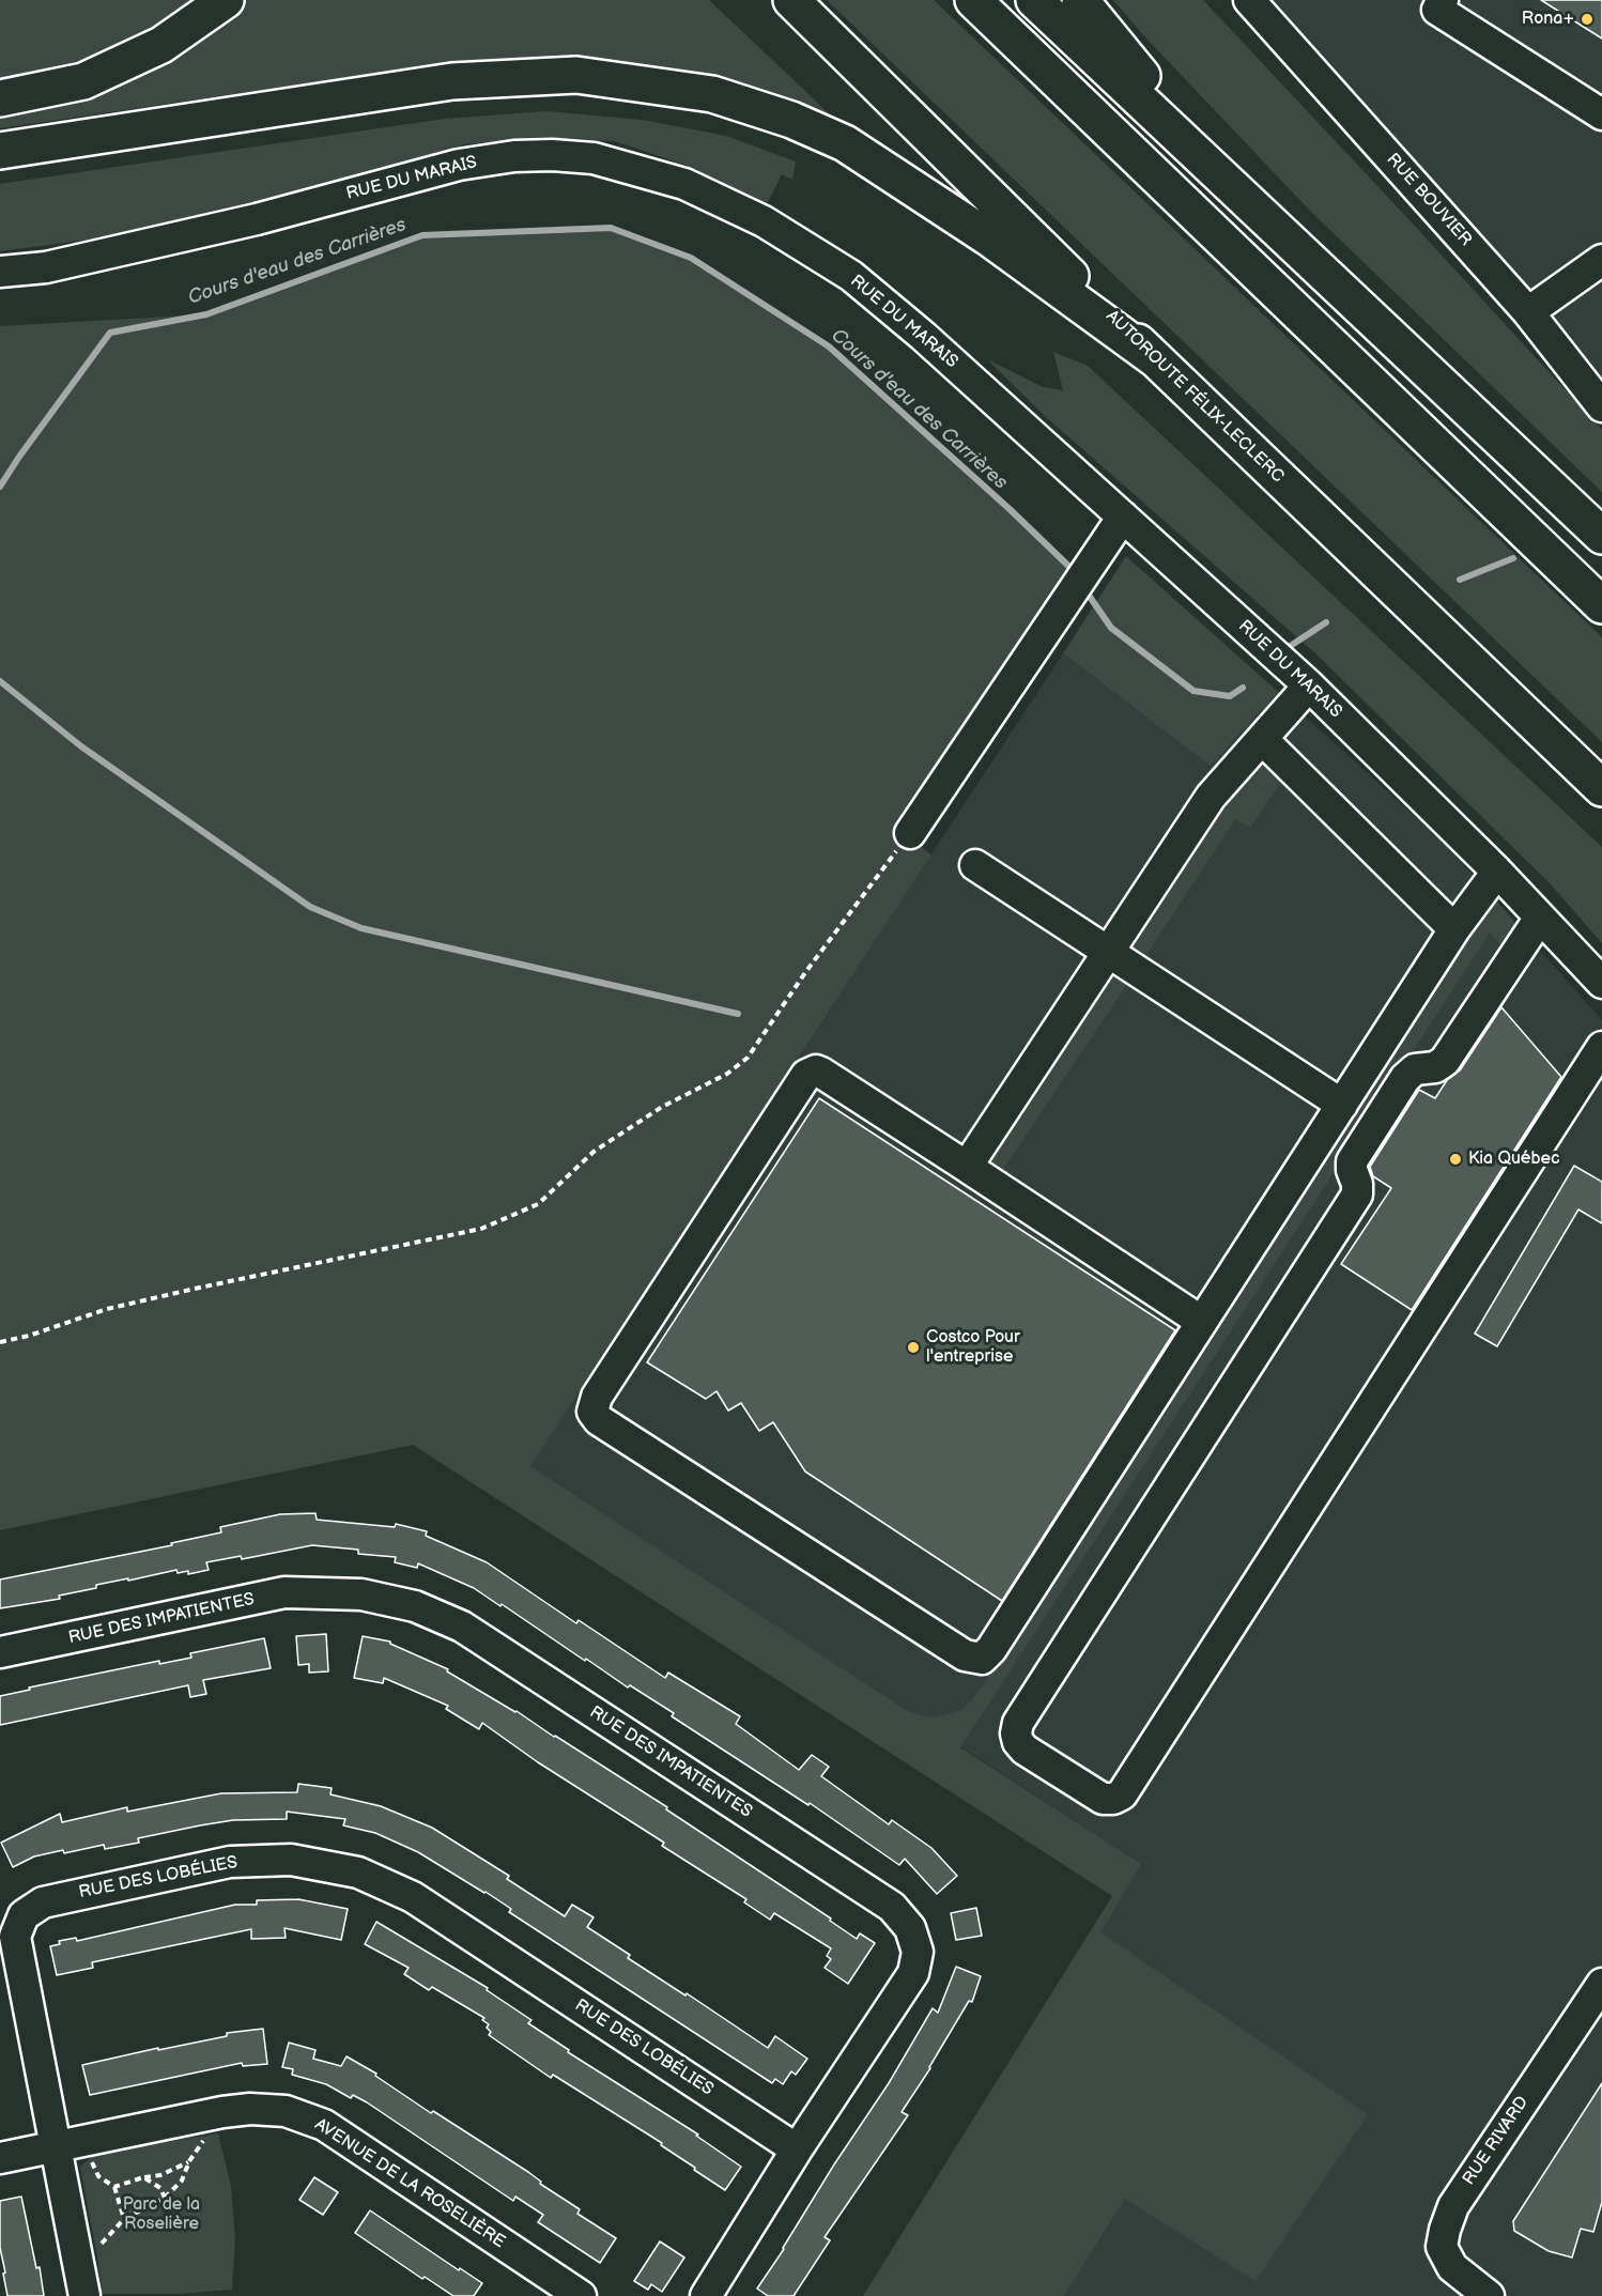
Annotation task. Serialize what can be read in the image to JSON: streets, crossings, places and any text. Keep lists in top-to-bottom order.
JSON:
{
  "streets": {
    "highway": ["AUTOROUTE FÉLIX-LECLERC"],
    "street": [
      "RUE DU MARAIS",
      "RUE BOUVIER",
      "RUE DES IMPATIENTES",
      "RUE DES LOBÉLIES",
      "RUE RIVARD",
      "AVENUE DE LA ROSELIÈRE"
    ]
  },
  "crossings": [
    ["RUE DES IMPATIENTES", "RUE DES LOBÉLIES"],
    ["RUE DES LOBÉLIES", "AVENUE DE LA ROSELIÈRE"]
  ],
  "water": ["Cours d'eau des Carrières"],
  "parks": ["Parc de la Roselière"],
  "places": ["Rona+", "Kia Québec", "Costco Pour l'entreprise"]
}
